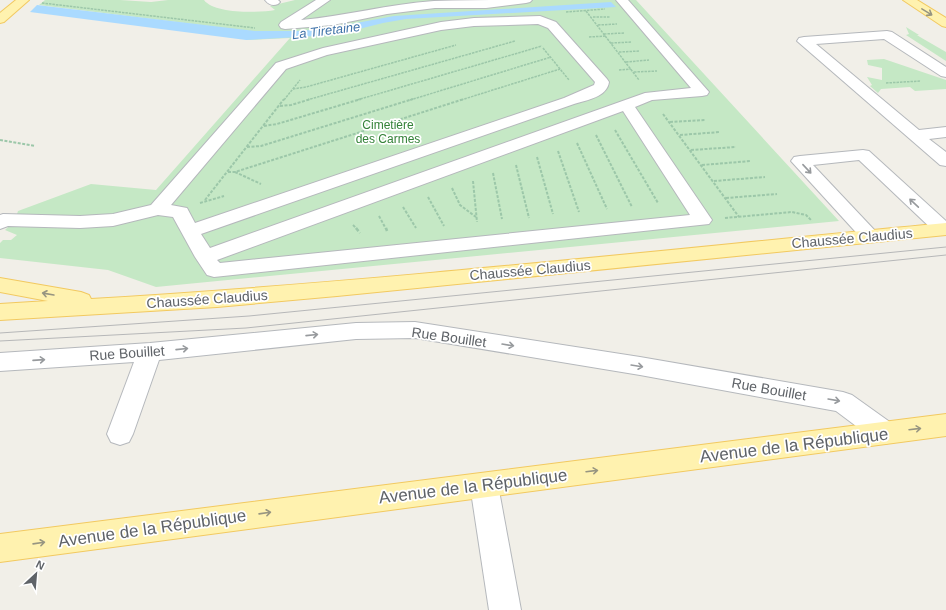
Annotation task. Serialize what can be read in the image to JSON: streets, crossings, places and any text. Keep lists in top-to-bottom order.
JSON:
{
  "streets": {
    "main road": ["Chaussée Claudius", "Avenue de la République"],
    "street": ["Rue Bouillet"]
  },
  "crossings": [
    ["Rue Bouillet", "Avenue de la République"]
  ],
  "one_way": ["Avenue de la République"],
  "water": ["La Tiretaine"],
  "parks": ["Cimetière des Carmes"],
  "north": "top right"
}
